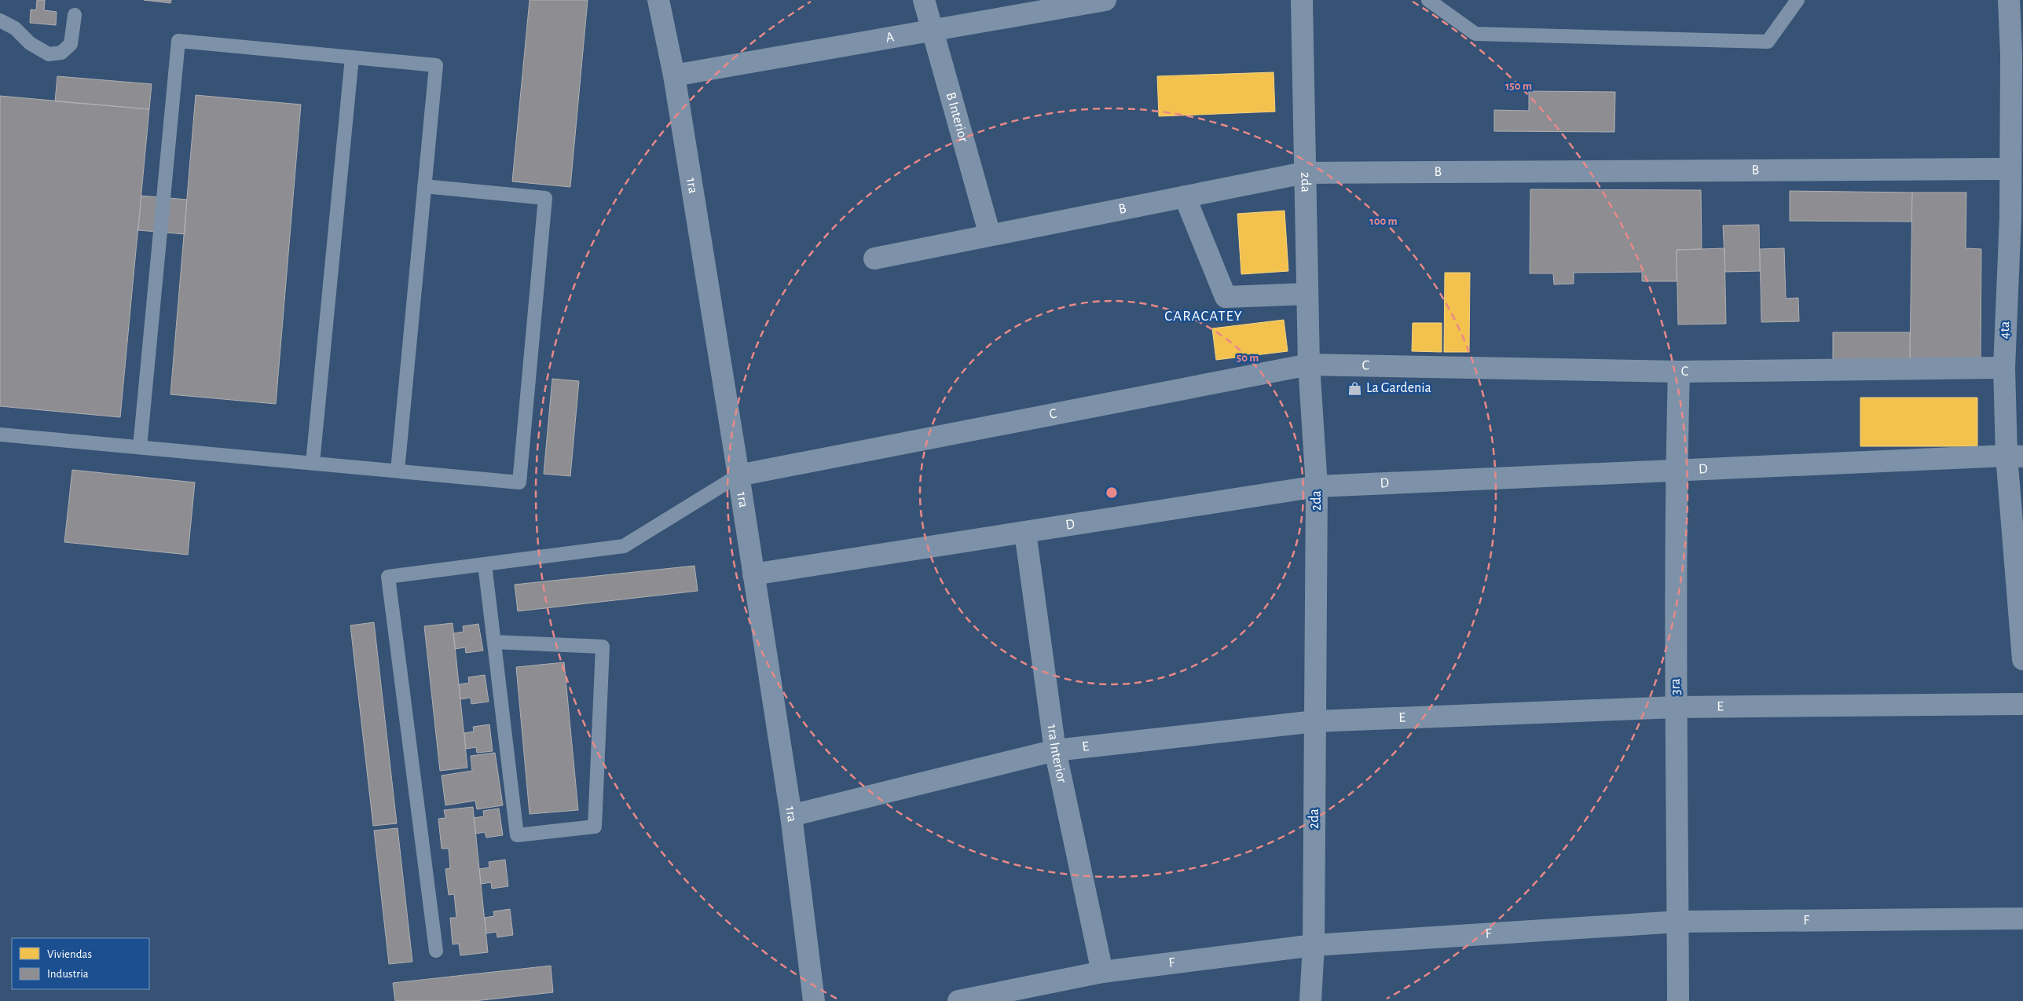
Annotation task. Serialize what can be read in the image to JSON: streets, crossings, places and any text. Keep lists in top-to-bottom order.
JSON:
{
  "streets": {
    "street": [
      "A",
      "B Interior",
      "B",
      "2da",
      "1ra",
      "4ta",
      "C",
      "D",
      "3ra",
      "E",
      "1ra Interior",
      "F"
    ]
  },
  "crossings": [
    ["A", "B Interior"],
    ["A", "1ra"],
    ["B Interior", "B"],
    ["B", "2da"],
    ["B", "4ta"],
    ["2da", "C"],
    ["2da", "D"],
    ["2da", "E"],
    ["2da", "F"],
    ["1ra", "C"],
    ["1ra", "D"],
    ["1ra", "E"],
    ["4ta", "C"],
    ["4ta", "D"],
    ["C", "3ra"],
    ["D", "3ra"],
    ["D", "1ra Interior"],
    ["3ra", "E"],
    ["3ra", "F"],
    ["E", "1ra Interior"],
    ["1ra Interior", "F"]
  ],
  "districts": ["CARACATEY"],
  "places": {
    "shop": ["La Gardenia"]
  },
  "legend": ["Viviendas", "Industria"],
  "rings": ["150 m", "100 m", "50 m"]
}
